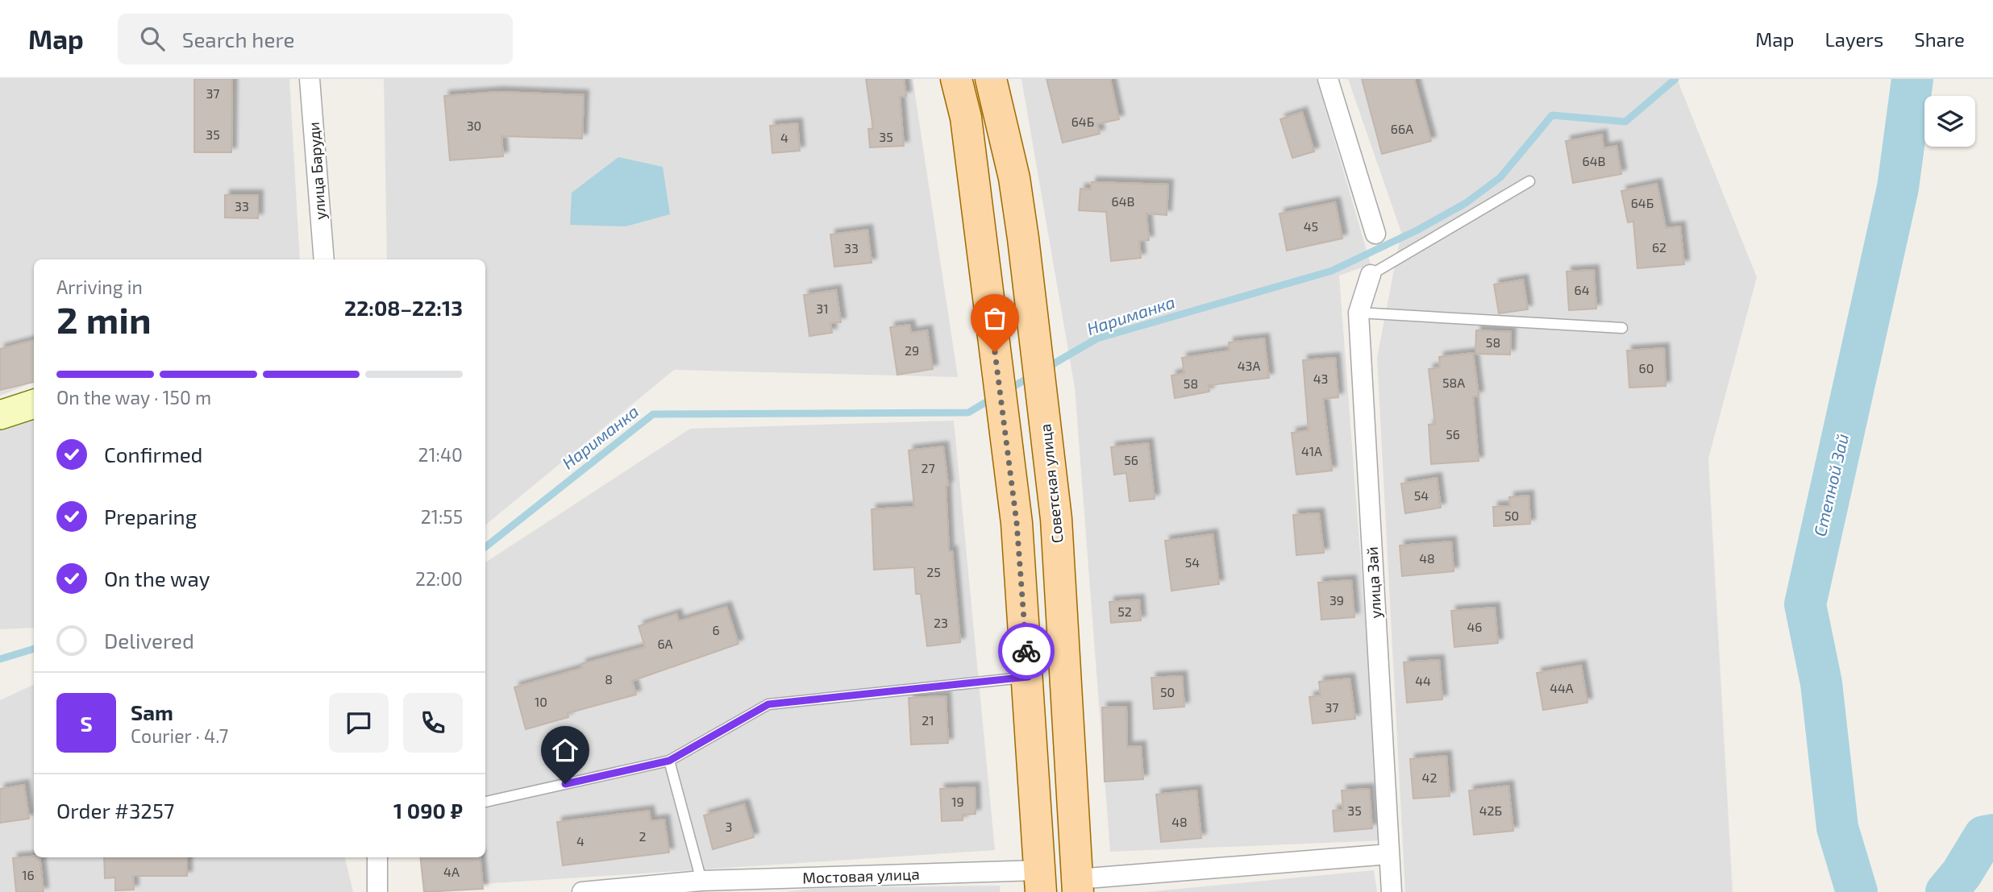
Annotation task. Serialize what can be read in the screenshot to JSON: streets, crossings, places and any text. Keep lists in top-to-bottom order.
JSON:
{
  "streets": {
    "main road": ["Советская улица"],
    "street": ["улица Баруди", "улица Зай", "Мостовая улица"]
  },
  "water": ["Нариманка", "Степной Зай"],
  "house_numbers": [
    "37",
    "64Б",
    "30",
    "66А",
    "35",
    "35",
    "4",
    "64В",
    "64В",
    "64Б",
    "33",
    "45",
    "62",
    "33",
    "64",
    "31",
    "58",
    "29",
    "43А",
    "60",
    "43",
    "58А",
    "58",
    "56",
    "41А",
    "56",
    "27",
    "54",
    "50",
    "48",
    "54",
    "25",
    "39",
    "52",
    "23",
    "46",
    "6",
    "6А",
    "8",
    "44",
    "44А",
    "50",
    "10",
    "37",
    "21",
    "42",
    "19",
    "35",
    "42Б",
    "48",
    "3",
    "2",
    "4",
    "4А",
    "16"
  ],
  "page": {
    "header": "Map",
    "search": "Search here",
    "nav": ["Map", "Layers", "Share"],
    "heading": ["2 min", "Arriving in", "22:08–22:13"],
    "panel": [
      "Sam",
      "Courier · 4.7",
      "Order #3257",
      "1 090 ₽"
    ],
    "bar": "On the way · 150 m",
    "list": [
      ["Confirmed", "21:40"],
      ["Preparing", "21:55"],
      ["On the way", "22:00"],
      "Delivered"
    ],
    "round": "S"
  }
}
